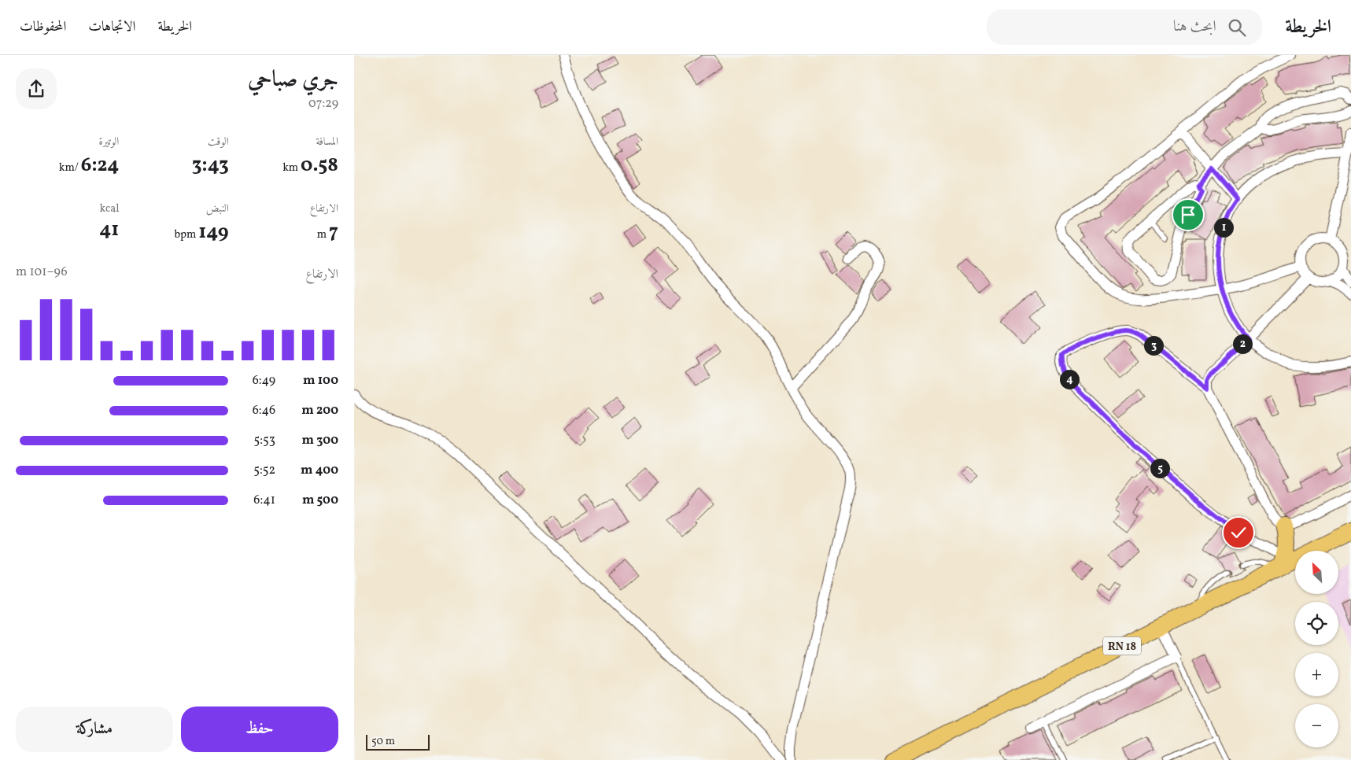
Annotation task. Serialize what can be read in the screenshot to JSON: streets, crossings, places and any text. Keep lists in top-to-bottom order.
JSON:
{
  "streets": {
    "main road": ["RN 18"]
  },
  "scale_bar": "50 m",
  "north": "top left",
  "page": {
    "header": "الخريطة",
    "search": "ابحث هنا",
    "nav": ["الخريطة", "الاتجاهات", "المحفوظات"],
    "heading": ["جري صباحي", "07:29"],
    "stats": [
      ["المسافة", "0.58 km"],
      ["الوقت", "3:43"],
      ["الوتيرة", "6:24 /km"],
      ["الارتفاع", "7 m"],
      ["النبض", "149 bpm"],
      ["kcal", "41"]
    ],
    "pins": [
      "1",
      "2",
      "3",
      "4",
      "5"
    ],
    "chart": ["الارتفاع", "96–101 m"],
    "list": [
      {
        "name": "100 m",
        "note": "6:49"
      },
      {
        "name": "200 m",
        "note": "6:46"
      },
      {
        "name": "300 m",
        "note": "5:53"
      },
      {
        "name": "400 m",
        "note": "5:52"
      },
      {
        "name": "500 m",
        "note": "6:41"
      }
    ],
    "map_buttons": ["+", "−"],
    "buttons": ["حفظ", "مشاركة"],
    "scale": "50 m"
  }
}
